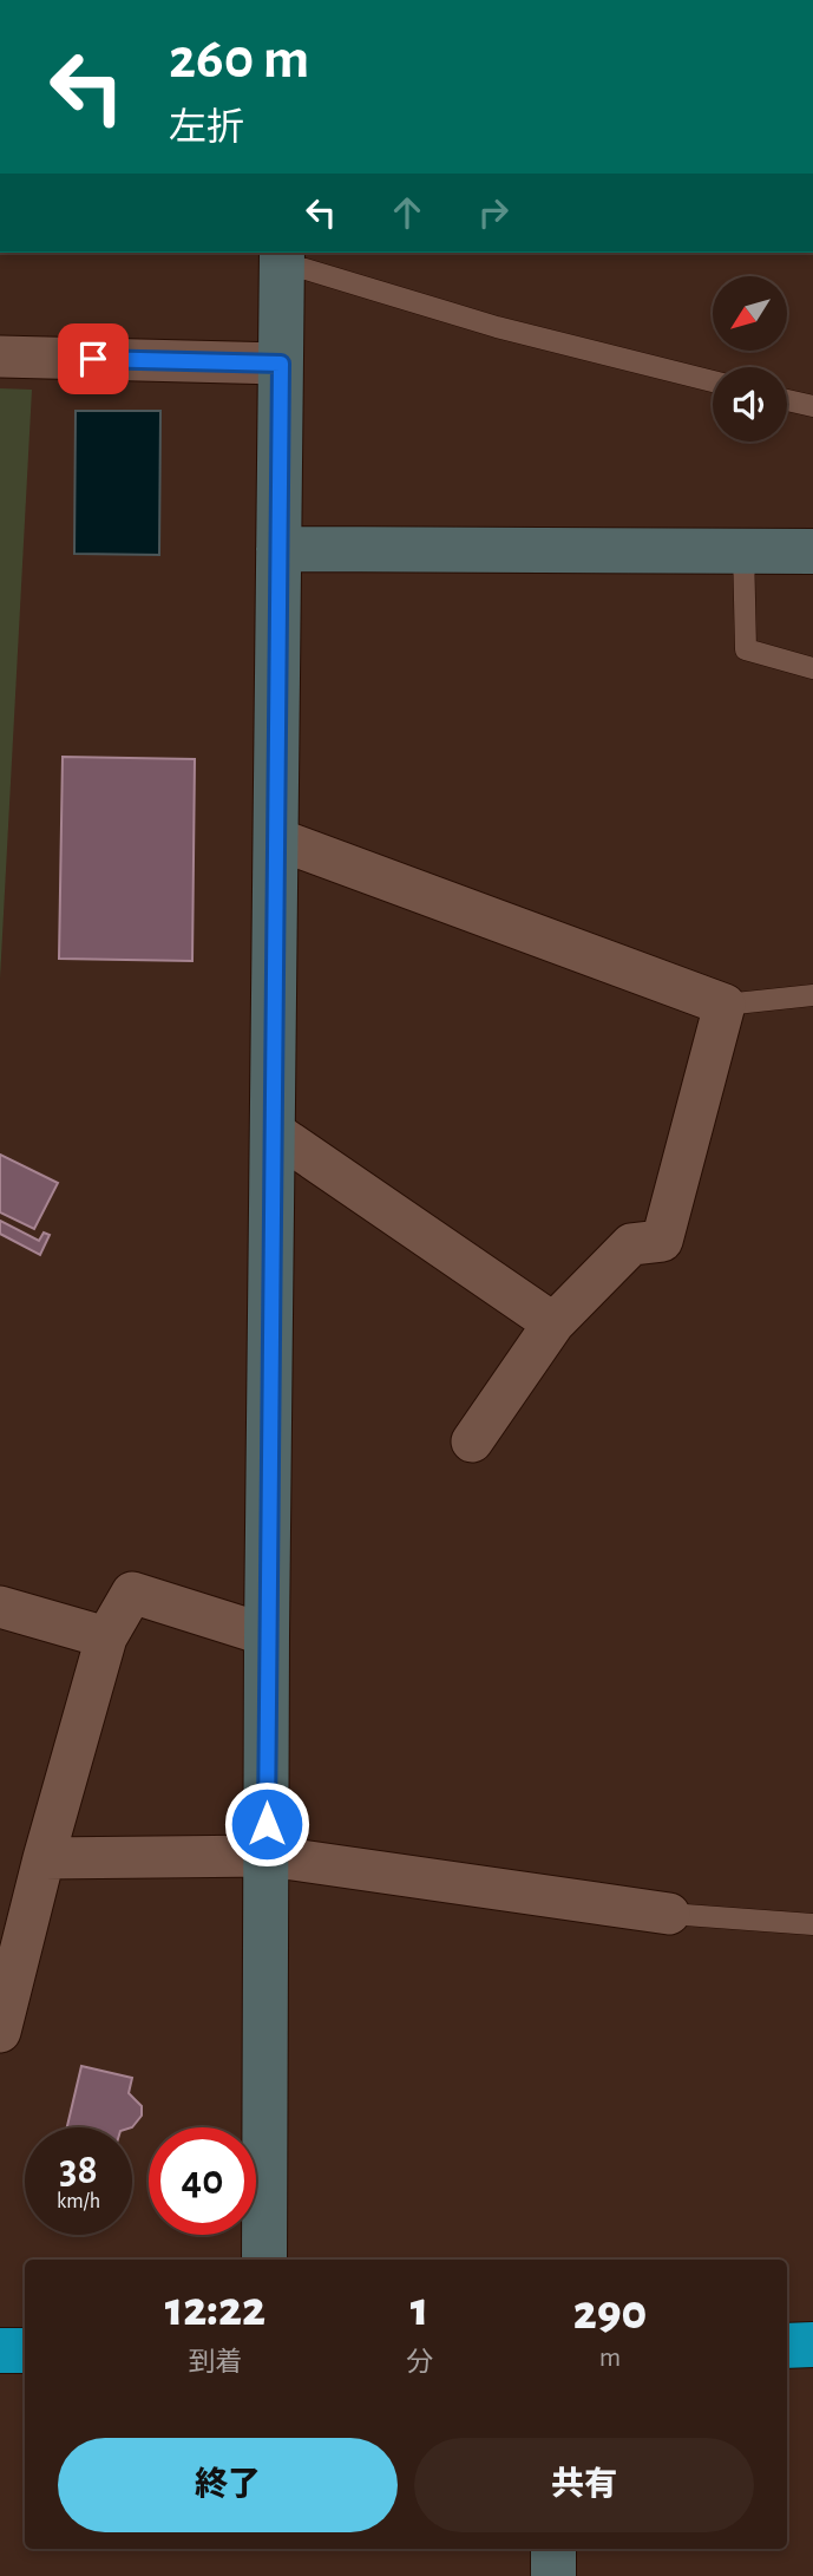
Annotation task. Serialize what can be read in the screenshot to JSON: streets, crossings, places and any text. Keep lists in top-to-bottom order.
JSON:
{
  "north": "bottom left",
  "page": {
    "turn": ["260 m", "左折"],
    "speed": "38 km/h",
    "limit": "40",
    "eta": [
      "12:22",
      "到着",
      "1",
      "分",
      "290",
      "m"
    ],
    "buttons": ["終了", "共有"]
  }
}
